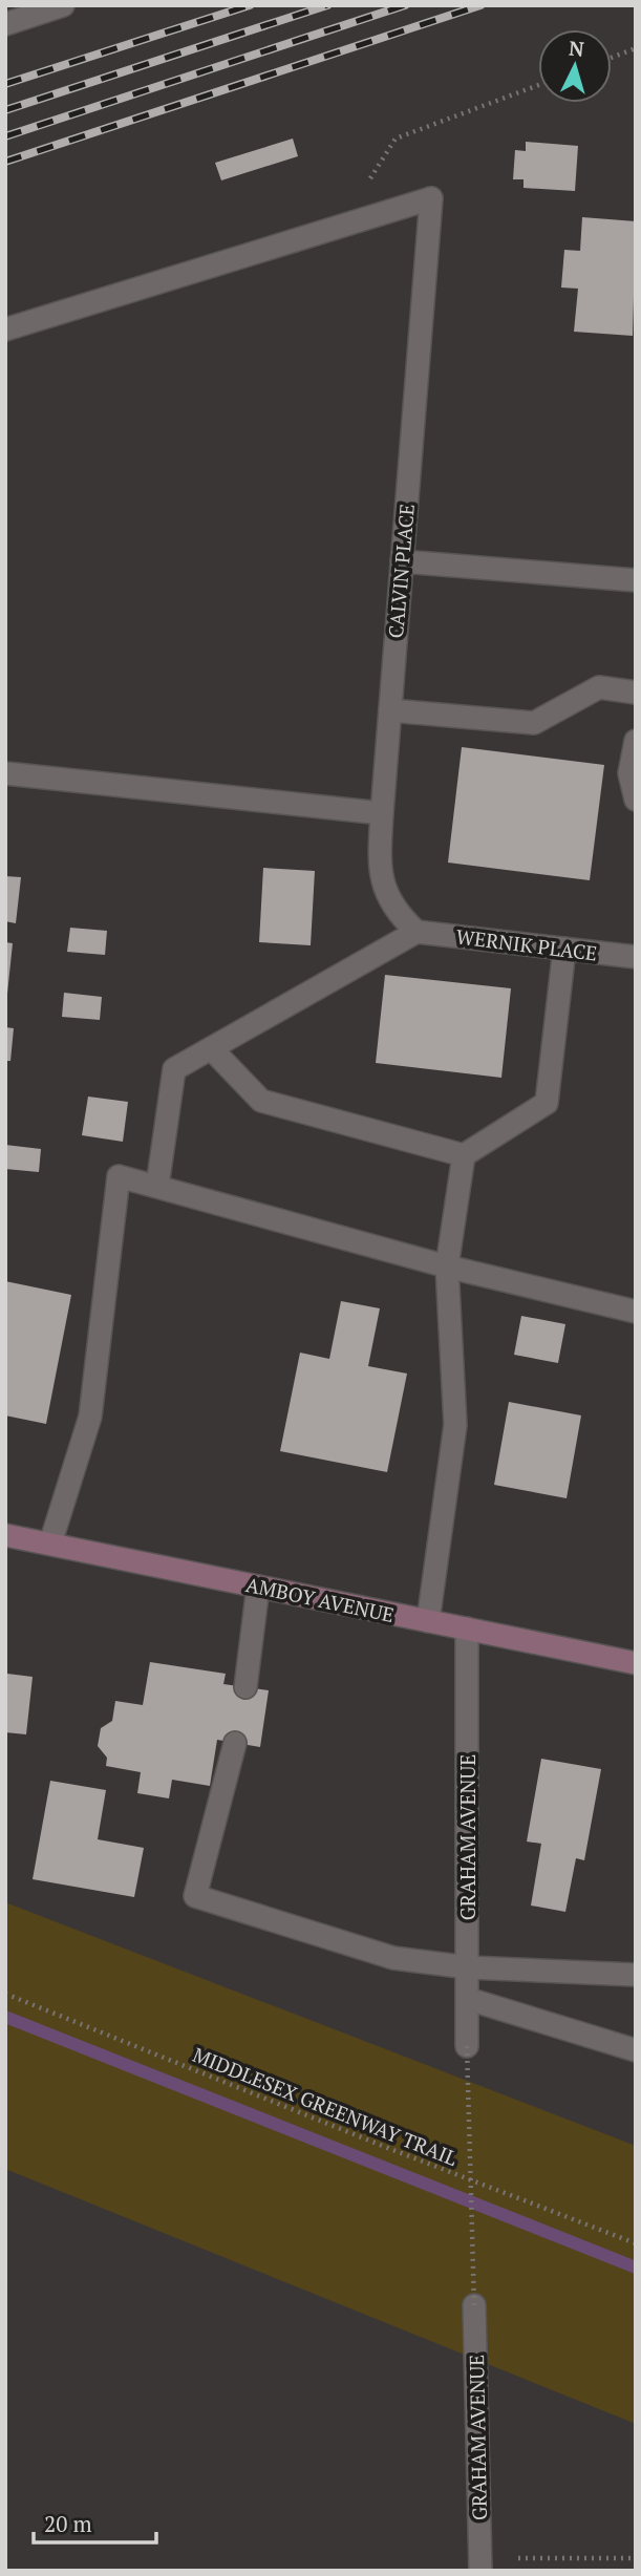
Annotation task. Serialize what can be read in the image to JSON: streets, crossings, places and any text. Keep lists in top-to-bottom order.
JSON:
{
  "streets": {
    "street": [
      "CALVIN PLACE",
      "WERNIK PLACE",
      "AMBOY AVENUE",
      "GRAHAM AVENUE"
    ],
    "path": ["MIDDLESEX GREENWAY TRAIL"]
  },
  "crossings": [
    ["CALVIN PLACE", "WERNIK PLACE"],
    ["AMBOY AVENUE", "GRAHAM AVENUE"]
  ],
  "scale_bar": "20 m",
  "north": "top"
}
